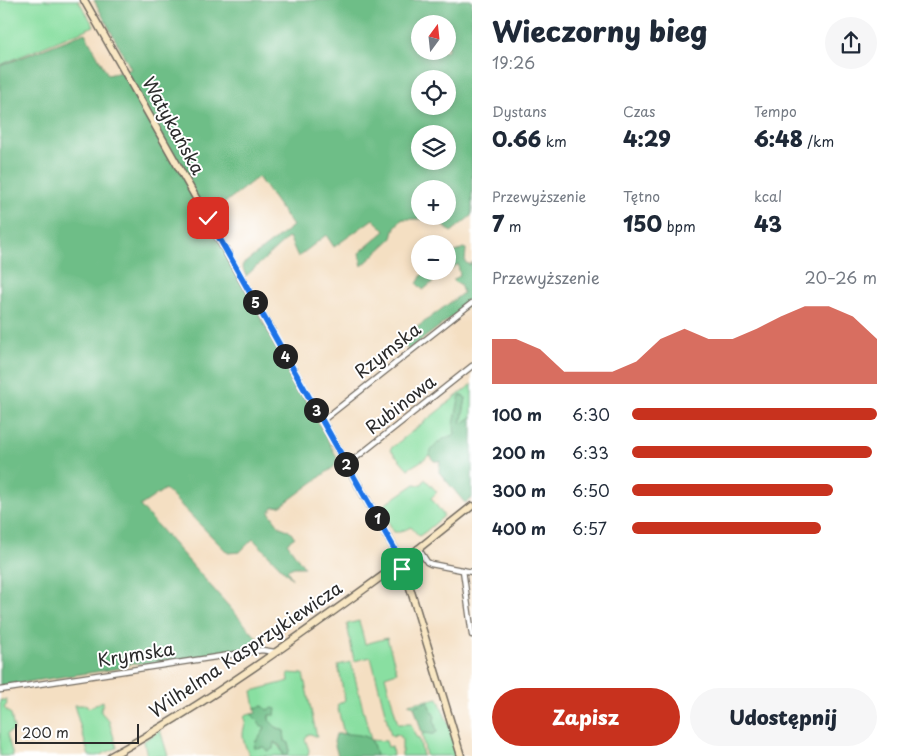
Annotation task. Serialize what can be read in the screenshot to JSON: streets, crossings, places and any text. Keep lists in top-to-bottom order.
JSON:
{
  "streets": {
    "street": [
      "Watykańska",
      "Rzymska",
      "Rubinowa",
      "Wilhelma Kasprzykiewicza",
      "Krymska"
    ]
  },
  "crossings": [
    ["Watykańska", "Rzymska"],
    ["Watykańska", "Rubinowa"],
    ["Watykańska", "Wilhelma Kasprzykiewicza"],
    ["Wilhelma Kasprzykiewicza", "Krymska"]
  ],
  "scale_bar": "200 m",
  "north": "top",
  "page": {
    "heading": ["Wieczorny bieg", "19:26"],
    "map_buttons": ["+", "−"],
    "stats": [
      ["Dystans", "0.66 km"],
      ["Czas", "4:29"],
      ["Tempo", "6:48 /km"],
      ["Przewyższenie", "7 m"],
      ["Tętno", "150 bpm"],
      ["kcal", "43"]
    ],
    "chart": ["Przewyższenie", "20–26 m"],
    "pins": [
      "5",
      "4",
      "3",
      "2",
      "1"
    ],
    "list": [
      {
        "name": "100 m",
        "note": "6:30"
      },
      {
        "name": "200 m",
        "note": "6:33"
      },
      {
        "name": "300 m",
        "note": "6:50"
      },
      {
        "name": "400 m",
        "note": "6:57"
      }
    ],
    "buttons": ["Zapisz", "Udostępnij"],
    "scale": "200 m"
  }
}
